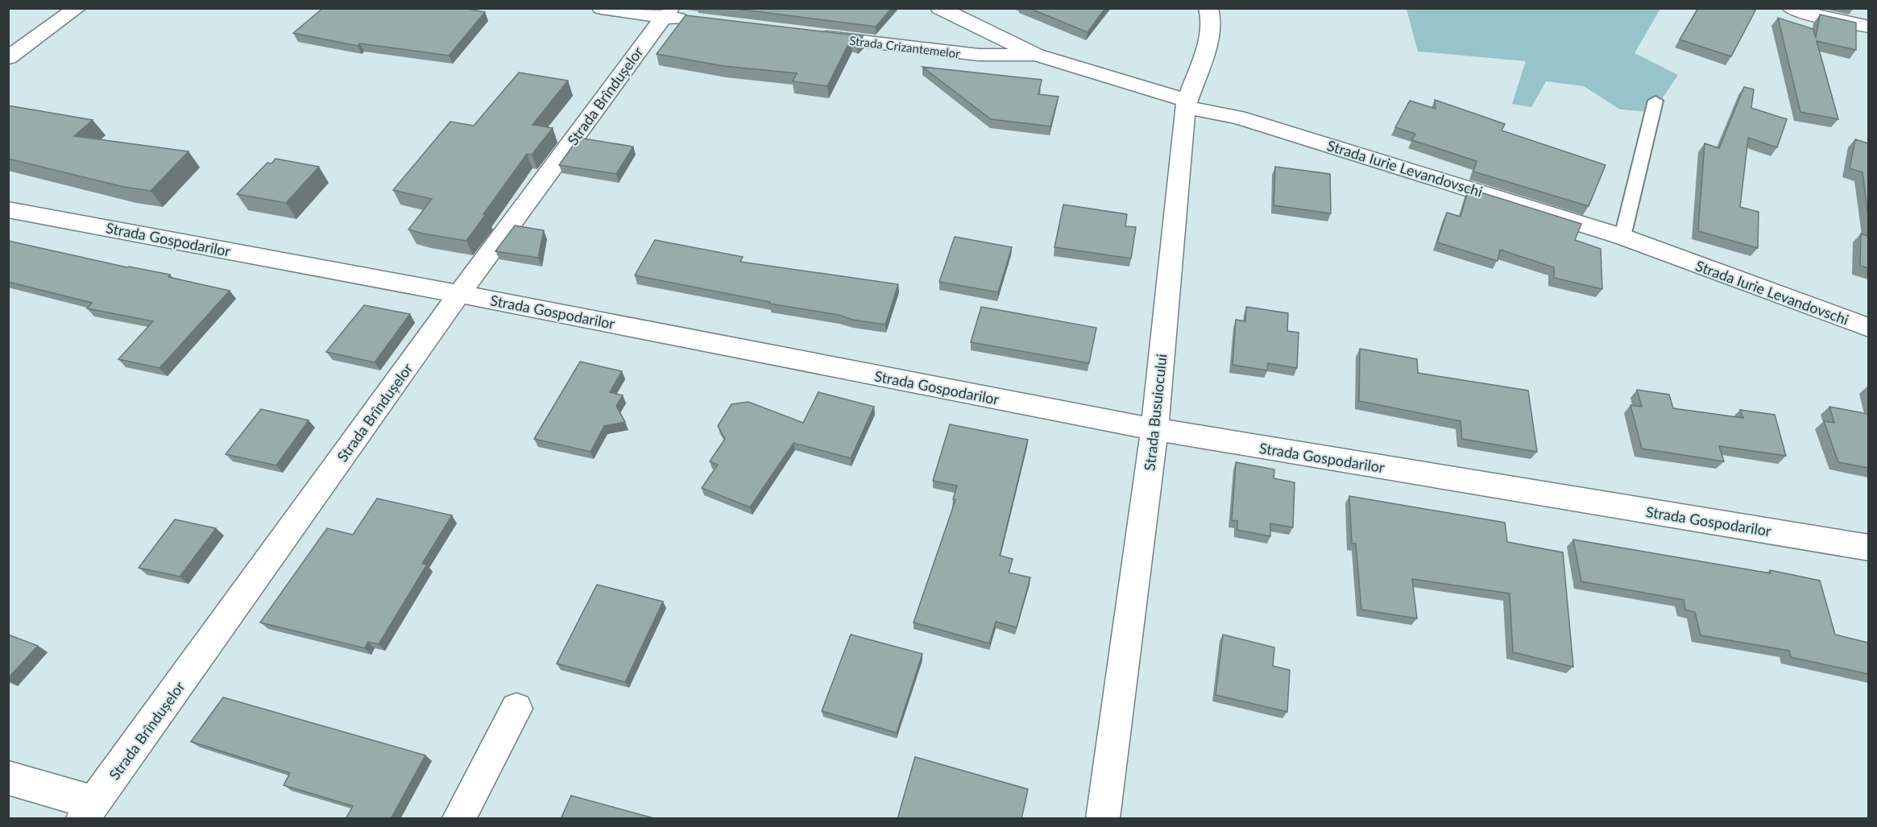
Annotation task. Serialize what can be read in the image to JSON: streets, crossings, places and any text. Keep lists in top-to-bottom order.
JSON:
{
  "streets": {
    "street": [
      "Strada Crizantemelor",
      "Strada Brîndușelor",
      "Strada Iurie Levandovschi",
      "Strada Gospodarilor",
      "Strada Busuiocului"
    ]
  },
  "crossings": [
    ["Strada Crizantemelor", "Strada Iurie Levandovschi"],
    ["Strada Brîndușelor", "Strada Gospodarilor"],
    ["Strada Iurie Levandovschi", "Strada Busuiocului"],
    ["Strada Gospodarilor", "Strada Busuiocului"]
  ]
}
